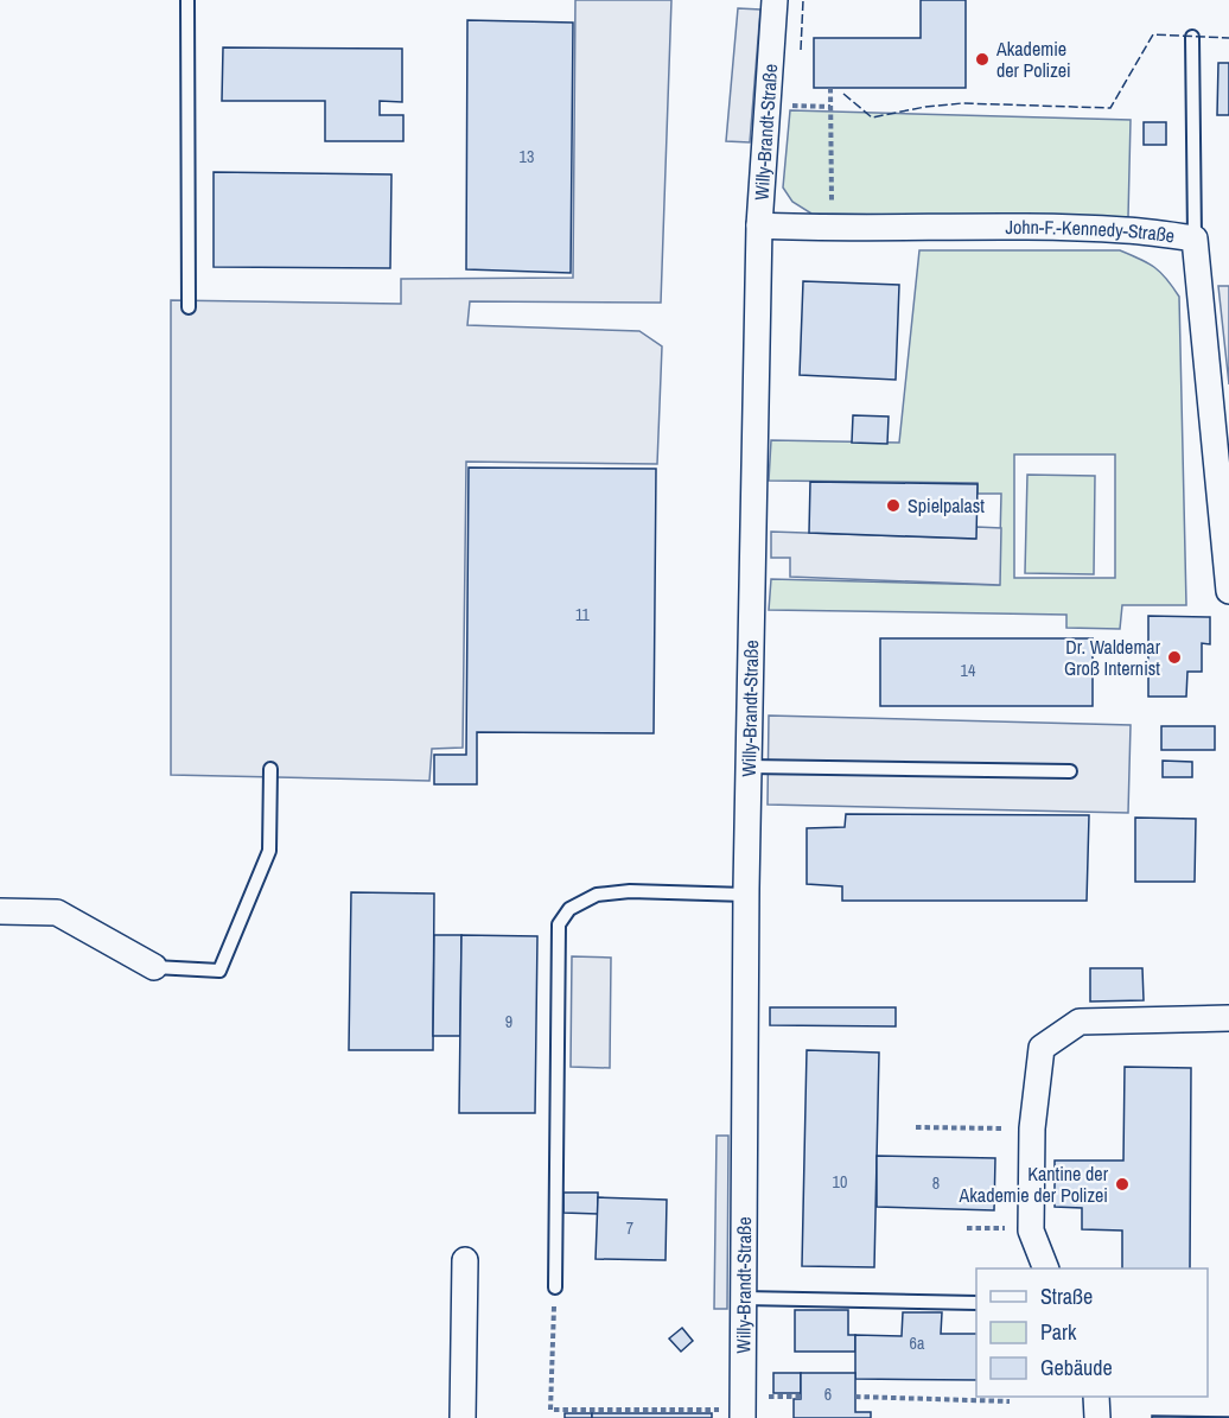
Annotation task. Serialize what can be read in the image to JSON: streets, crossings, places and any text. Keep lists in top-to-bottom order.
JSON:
{
  "streets": {
    "street": ["Willy-Brandt-Straße", "John-F.-Kennedy-Straße"]
  },
  "crossings": [
    ["Willy-Brandt-Straße", "John-F.-Kennedy-Straße"]
  ],
  "places": [
    "Akademie der Polizei",
    "Spielpalast",
    "Dr. Waldemar Groß Internist",
    "Kantine der Akademie der Polizei"
  ],
  "house_numbers": [
    "13",
    "11",
    "14",
    "9",
    "10",
    "8",
    "7",
    "6a",
    "6"
  ],
  "legend": ["Straße", "Park", "Gebäude"]
}
